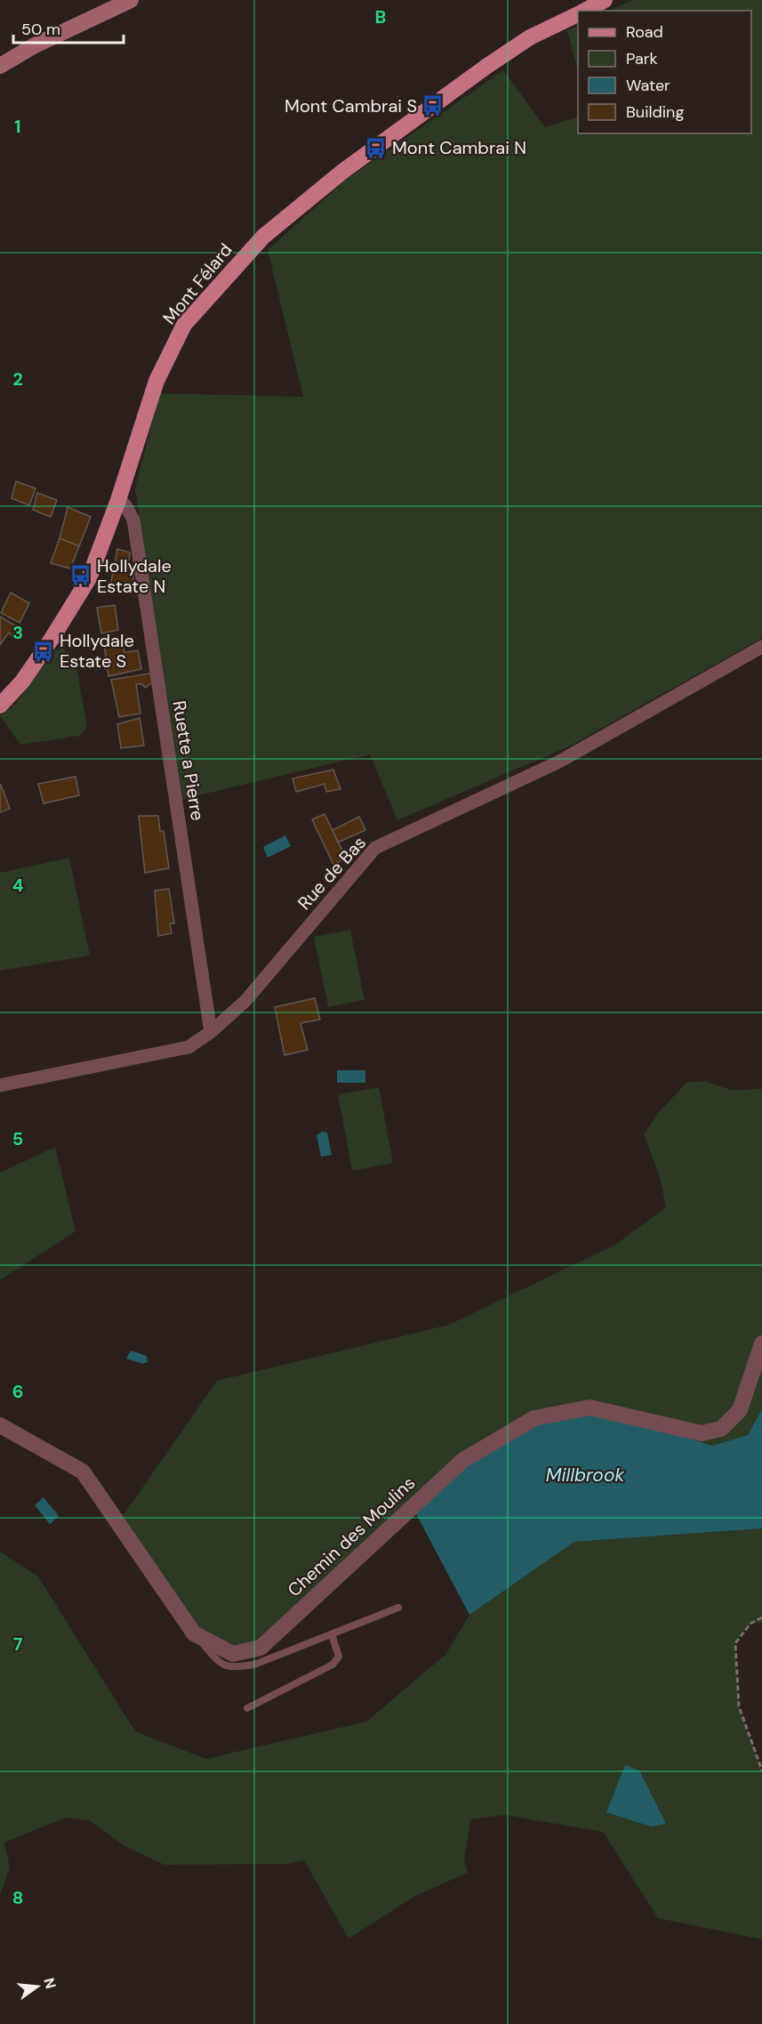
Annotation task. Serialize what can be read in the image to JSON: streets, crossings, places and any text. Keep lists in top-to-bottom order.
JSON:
{
  "streets": {
    "main road": ["Mont Félard"],
    "street": ["Ruette a Pierre", "Rue de Bas", "Chemin des Moulins"]
  },
  "crossings": [
    ["Mont Félard", "Ruette a Pierre"],
    ["Ruette a Pierre", "Rue de Bas"]
  ],
  "water": ["Millbrook"],
  "places": {
    "bus stop": [
      "Mont Cambrai S",
      "Mont Cambrai N",
      "Hollydale Estate N",
      "Hollydale Estate S"
    ]
  },
  "legend": [
    "Road",
    "Park",
    "Water",
    "Building"
  ],
  "scale_bar": "50 m",
  "north": "right",
  "grid": {
    "columns": ["B"],
    "rows": [
      "1",
      "2",
      "3",
      "4",
      "5",
      "6",
      "7",
      "8"
    ]
  }
}
